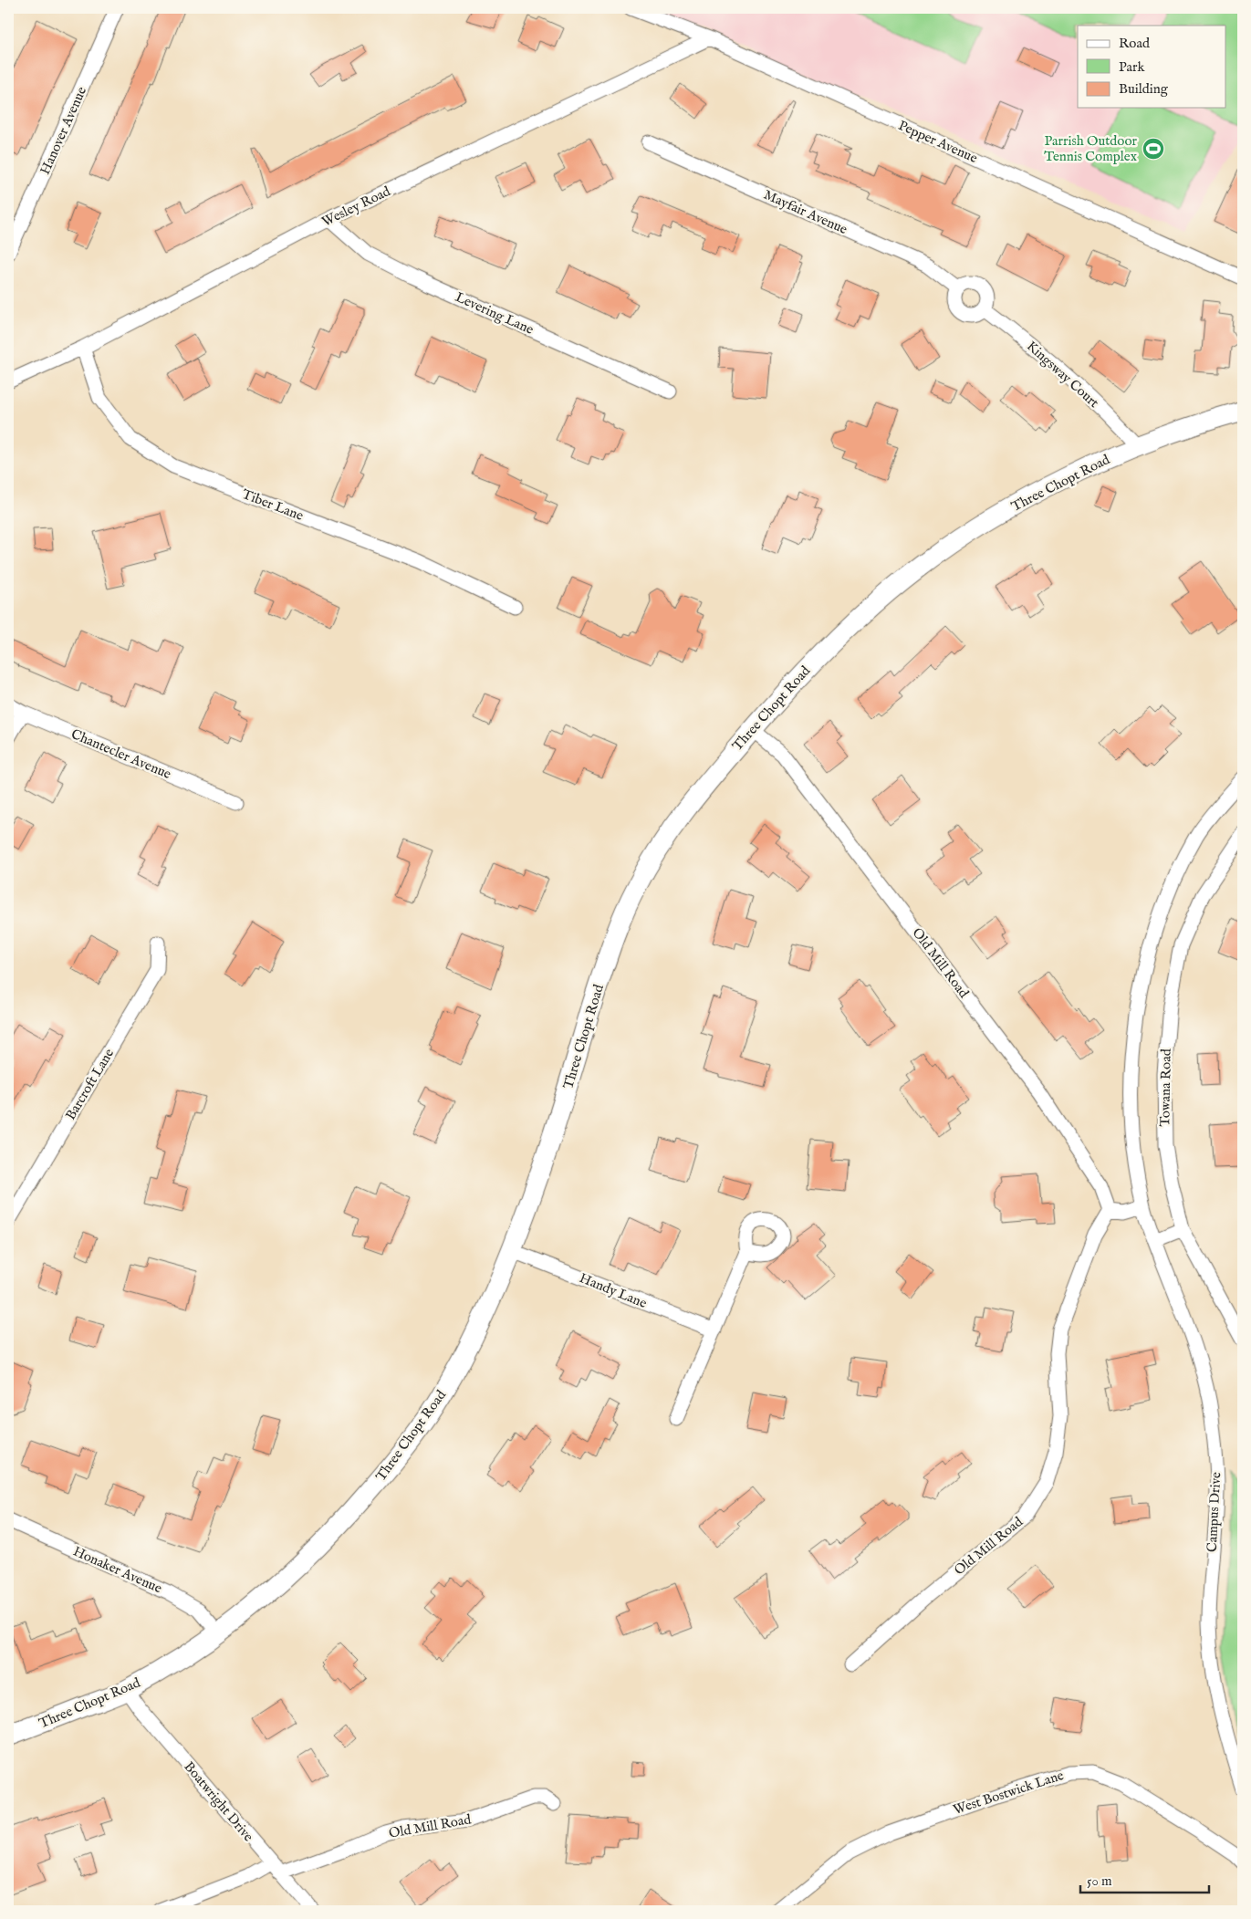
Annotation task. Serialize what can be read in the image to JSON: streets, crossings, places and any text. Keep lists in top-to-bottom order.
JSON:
{
  "streets": {
    "main road": ["Three Chopt Road"],
    "street": [
      "Hanover Avenue",
      "Pepper Avenue",
      "Wesley Road",
      "Mayfair Avenue",
      "Levering Lane",
      "Kingsway Court",
      "Tiber Lane",
      "Chantecler Avenue",
      "Old Mill Road",
      "Barcroft Lane",
      "Towana Road",
      "Handy Lane",
      "Campus Drive",
      "Honaker Avenue",
      "West Bostwick Lane",
      "Boatwright Drive"
    ]
  },
  "crossings": [
    ["Pepper Avenue", "Wesley Road"],
    ["Wesley Road", "Levering Lane"],
    ["Wesley Road", "Tiber Lane"],
    ["Mayfair Avenue", "Kingsway Court"],
    ["Kingsway Court", "Three Chopt Road"],
    ["Three Chopt Road", "Old Mill Road"],
    ["Three Chopt Road", "Handy Lane"],
    ["Three Chopt Road", "Honaker Avenue"],
    ["Three Chopt Road", "Boatwright Drive"],
    ["Old Mill Road", "Boatwright Drive"]
  ],
  "places": {
    "sports": ["Parrish Outdoor Tennis Complex"]
  },
  "legend": ["Road", "Park", "Building"],
  "scale_bar": "50 m"
}
